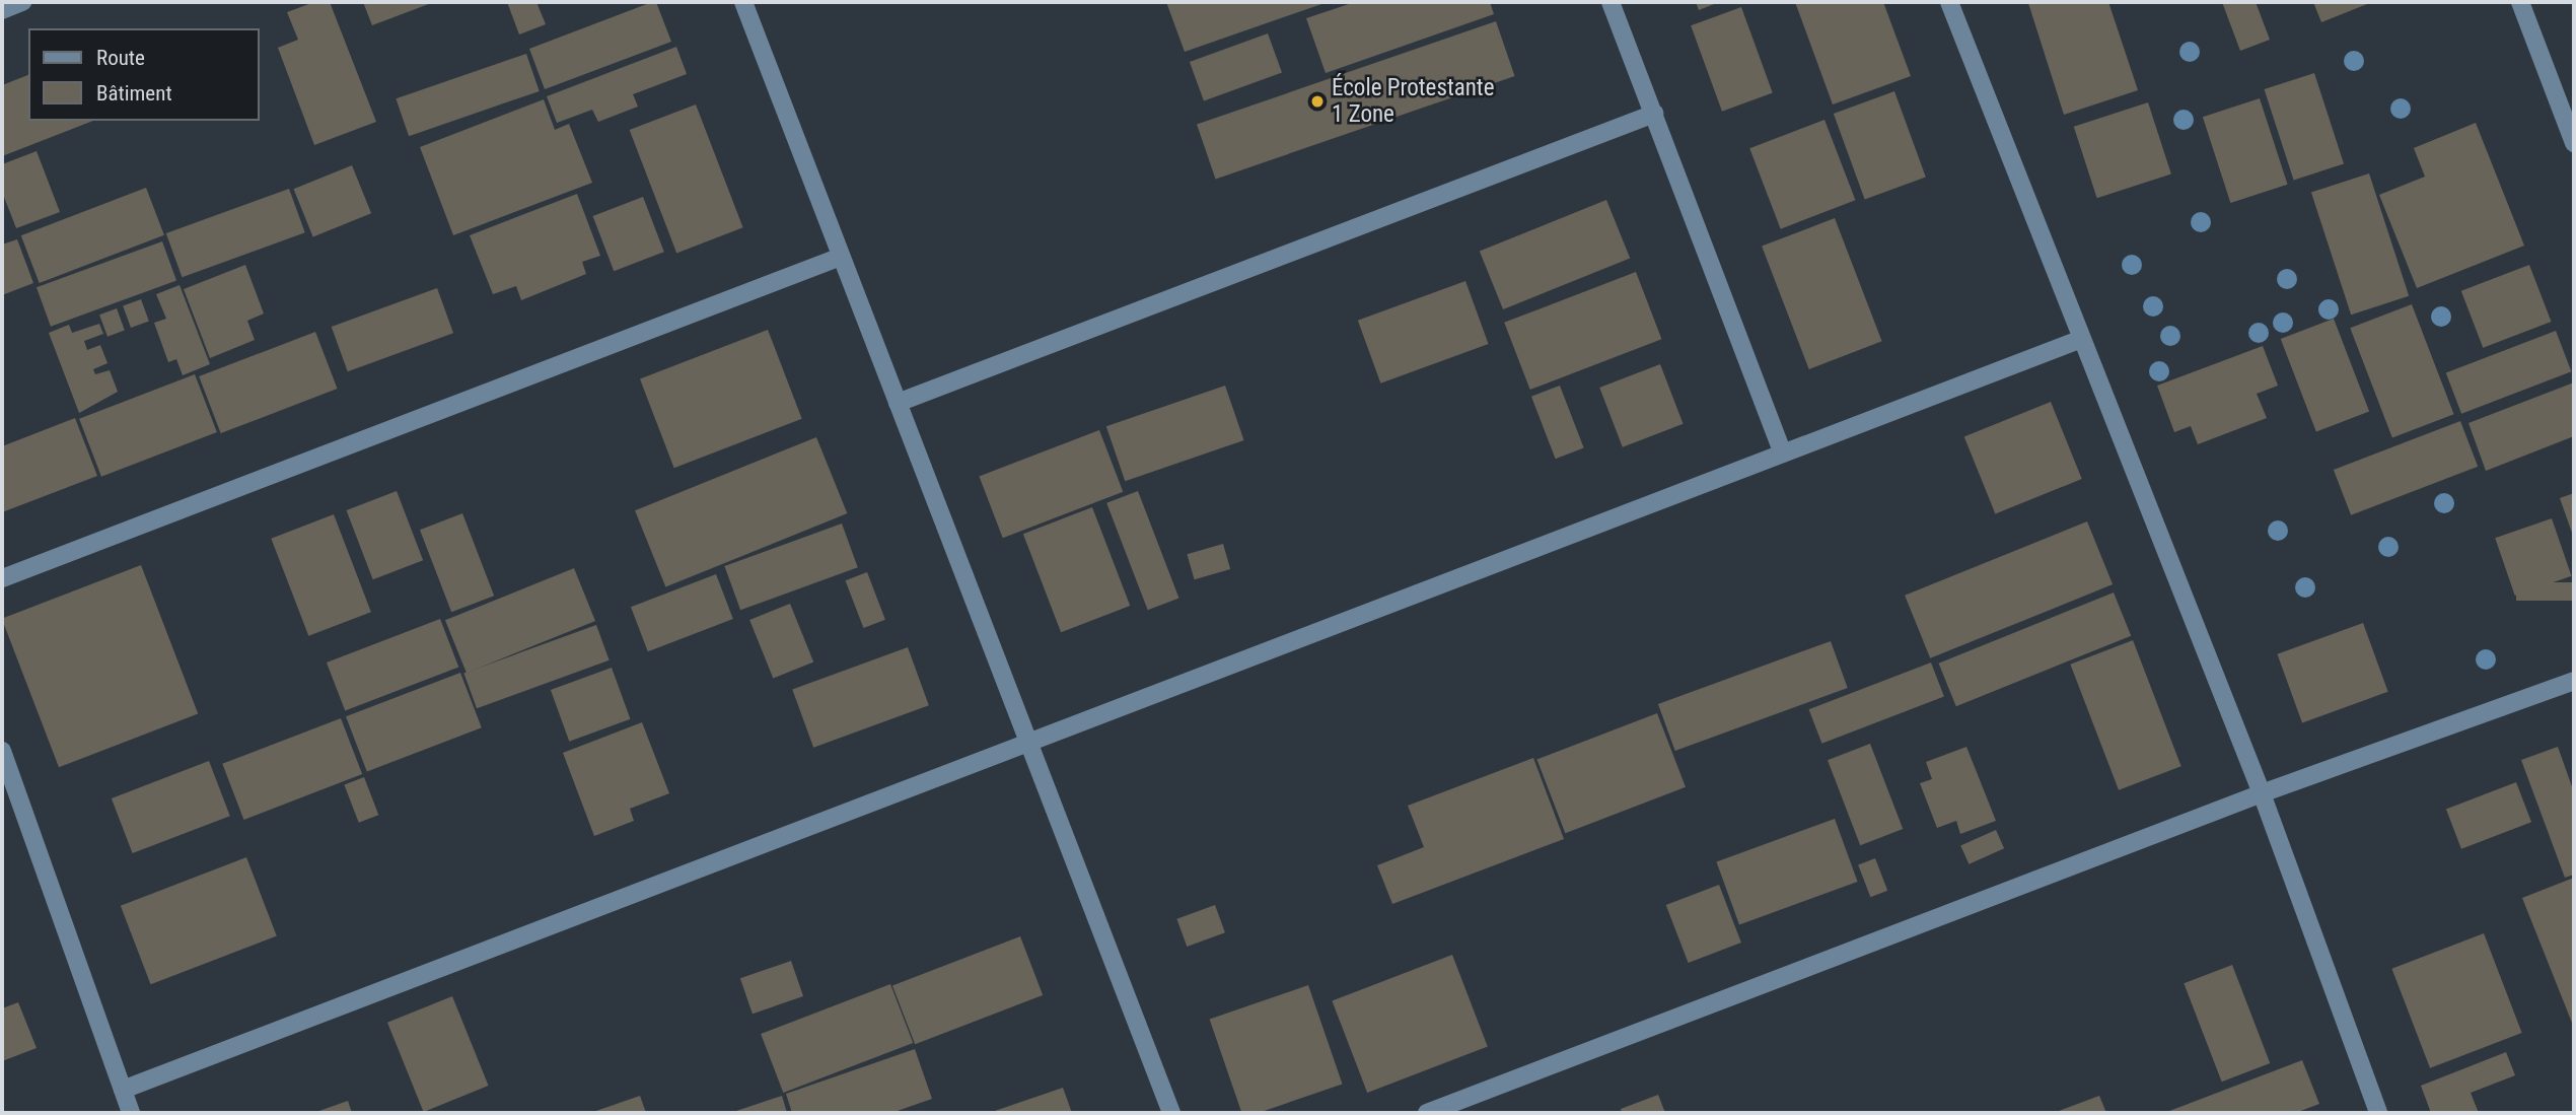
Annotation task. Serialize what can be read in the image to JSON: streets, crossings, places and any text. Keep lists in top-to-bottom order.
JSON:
{
  "places": ["École Protestante 1 Zone"],
  "legend": ["Route", "Bâtiment"]
}
